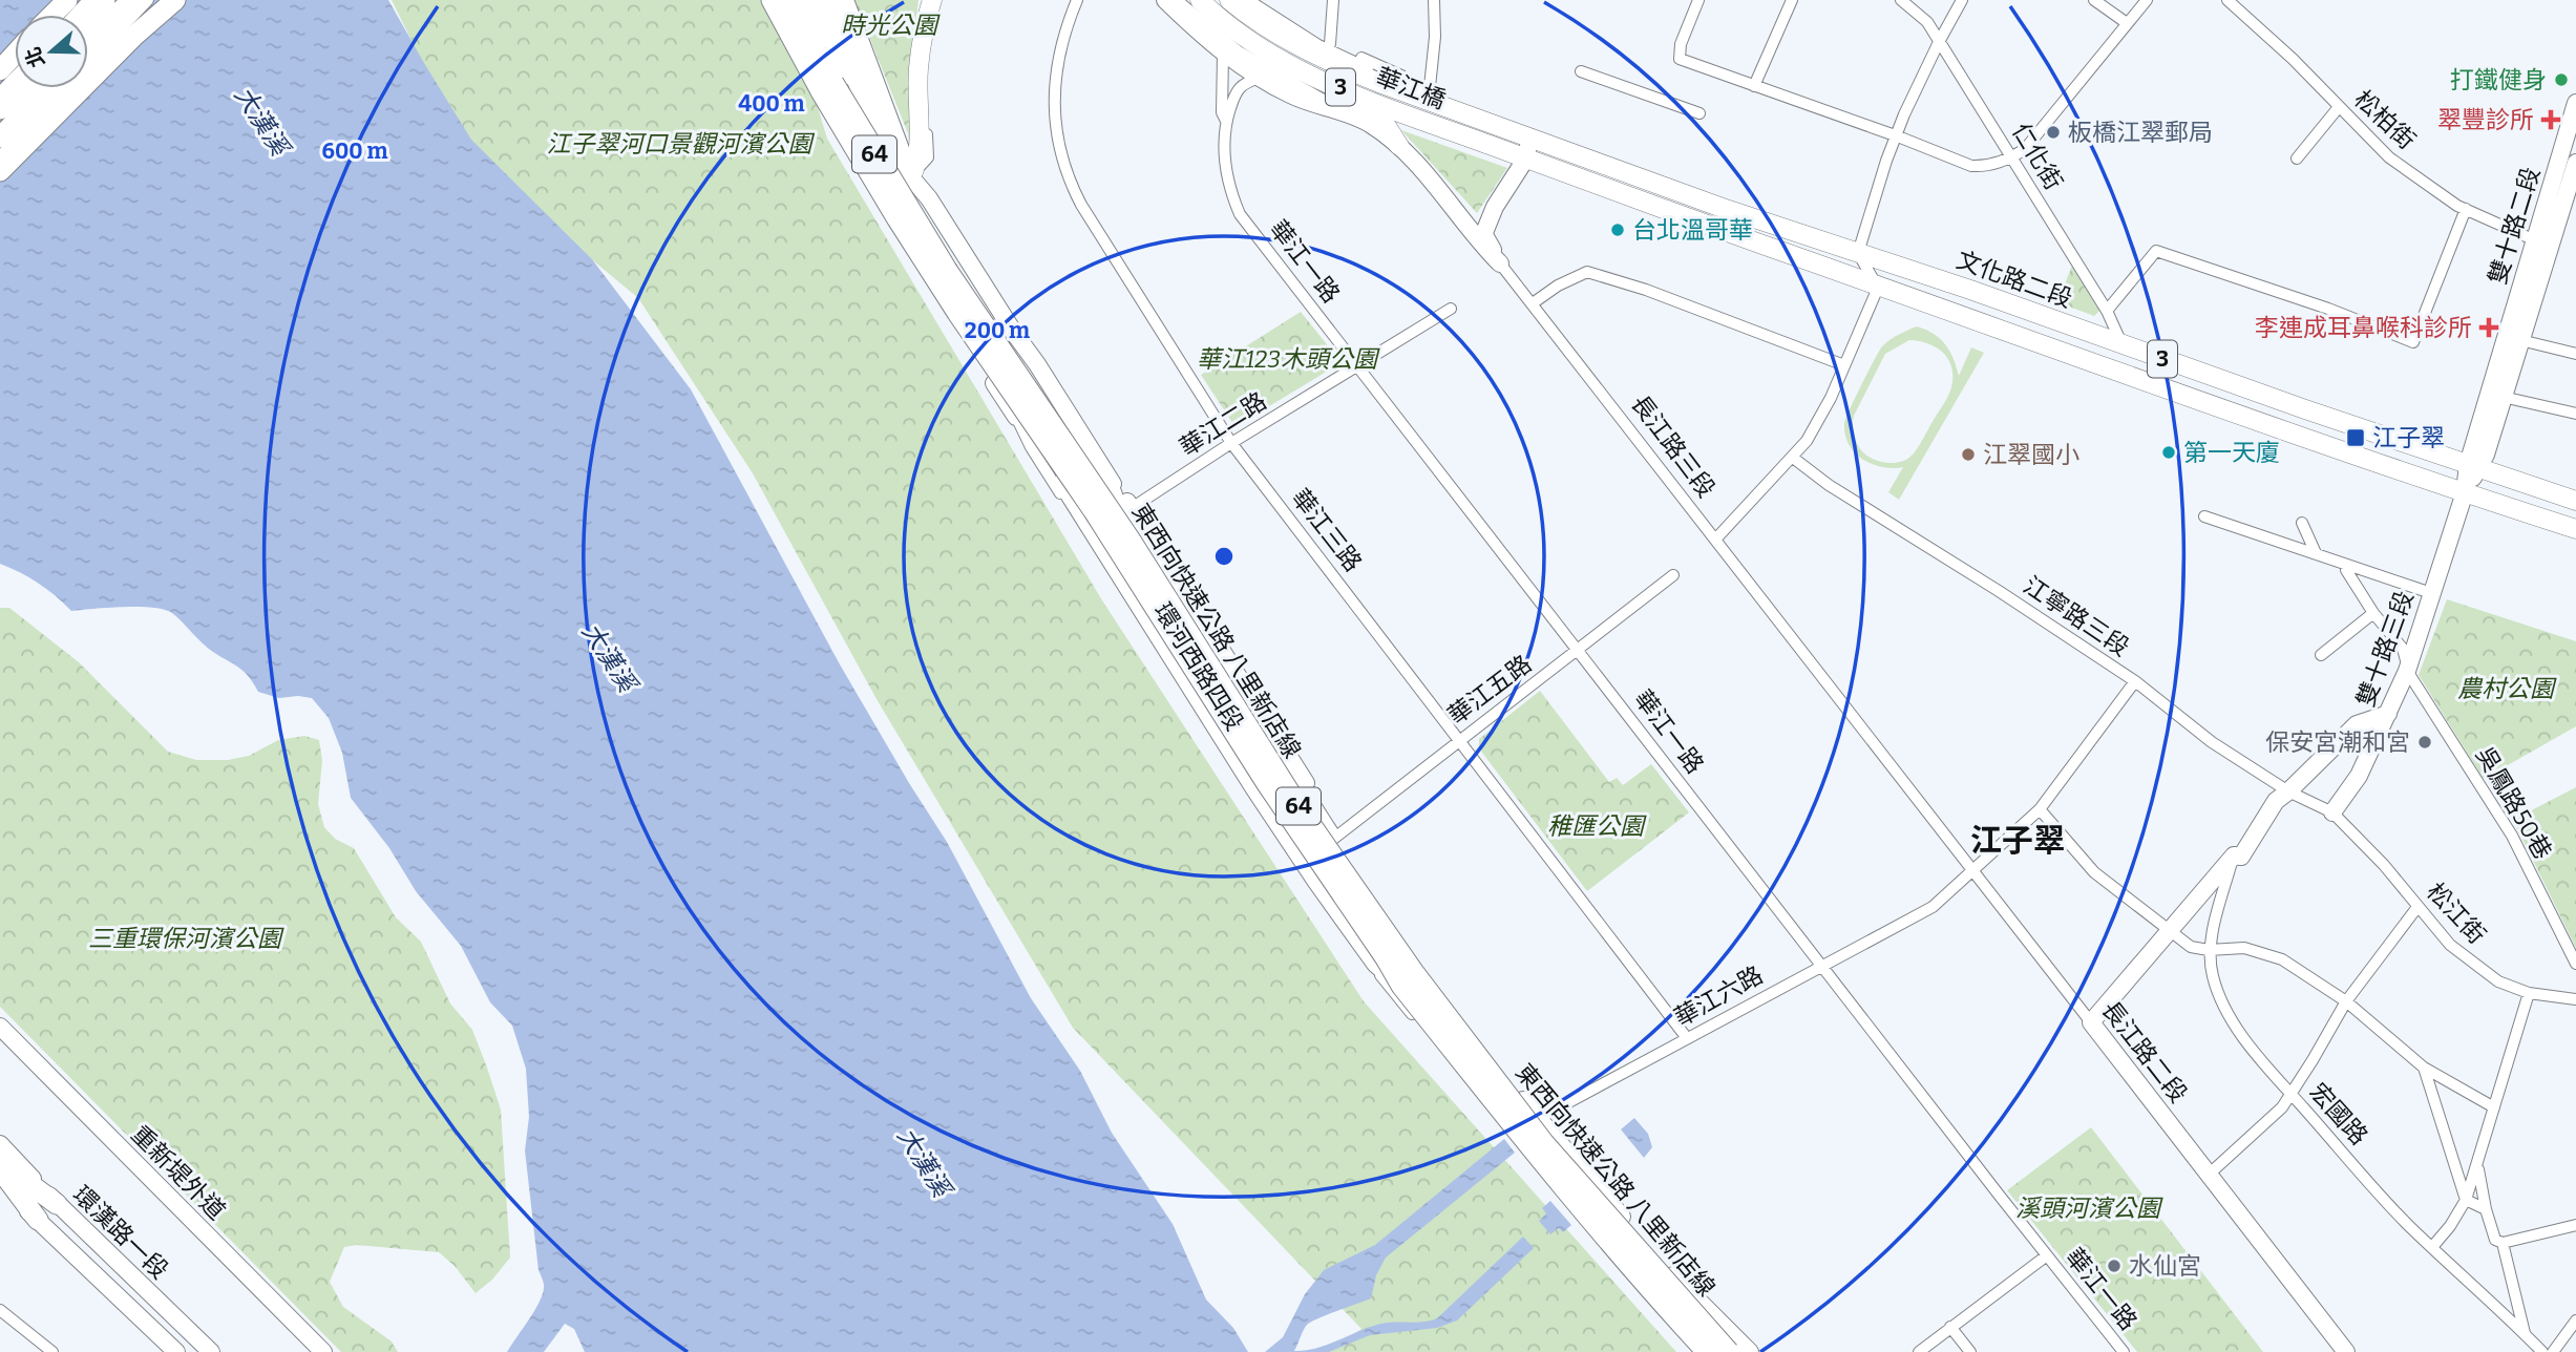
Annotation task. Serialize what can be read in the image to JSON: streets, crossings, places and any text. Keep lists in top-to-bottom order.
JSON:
{
  "streets": {
    "highway": ["64", "東西向快速公路 八里新店線"],
    "main road": [
      "3",
      "華江橋",
      "雙十路二段",
      "文化路二段",
      "長江路三段",
      "雙十路三段",
      "環河西路四段",
      "長江路二段",
      "重新堤外道",
      "環漢路一段"
    ],
    "street": [
      "松柏街",
      "仁化街",
      "華江一路",
      "華江二路",
      "華江三路",
      "江寧路三段",
      "華江五路",
      "吳鳳路50巷",
      "松江街",
      "華江六路",
      "宏國路"
    ]
  },
  "crossings": [
    ["3", "華江橋"],
    ["3", "雙十路二段"],
    ["3", "雙十路三段"],
    ["松柏街", "雙十路二段"],
    ["64", "東西向快速公路 八里新店線"],
    ["64", "環河西路四段"],
    ["仁化街", "文化路二段"],
    ["雙十路二段", "文化路二段"],
    ["雙十路二段", "雙十路三段"],
    ["華江一路", "華江二路"],
    ["華江一路", "華江五路"],
    ["華江一路", "華江六路"],
    ["華江二路", "華江三路"],
    ["華江二路", "環河西路四段"],
    ["長江路三段", "長江路二段"],
    ["華江三路", "華江五路"],
    ["華江三路", "華江六路"],
    ["江寧路三段", "雙十路三段"],
    ["江寧路三段", "松江街"],
    ["江寧路三段", "華江六路"],
    ["東西向快速公路 八里新店線", "環河西路四段"],
    ["雙十路三段", "吳鳳路50巷"],
    ["雙十路三段", "松江街"],
    ["環河西路四段", "華江五路"],
    ["環河西路四段", "華江六路"],
    ["華江六路", "長江路二段"]
  ],
  "districts": ["江子翠"],
  "water": ["大漢溪"],
  "parks": [
    "時光公園",
    "江子翠河口景觀河濱公園",
    "華江123木頭公園",
    "農村公園",
    "稚匯公園",
    "三重環保河濱公園",
    "溪頭河濱公園"
  ],
  "places": {
    "other": [
      "打鐵健身",
      "板橋江翠郵局",
      "台北溫哥華",
      "第一天廈",
      "江翠國小",
      "保安宮潮和宮",
      "水仙宮"
    ],
    "health": ["翠豐診所", "李連成耳鼻喉科診所"],
    "transit": ["江子翠"]
  },
  "north": "left",
  "rings": ["400 m", "600 m", "200 m"]
}
